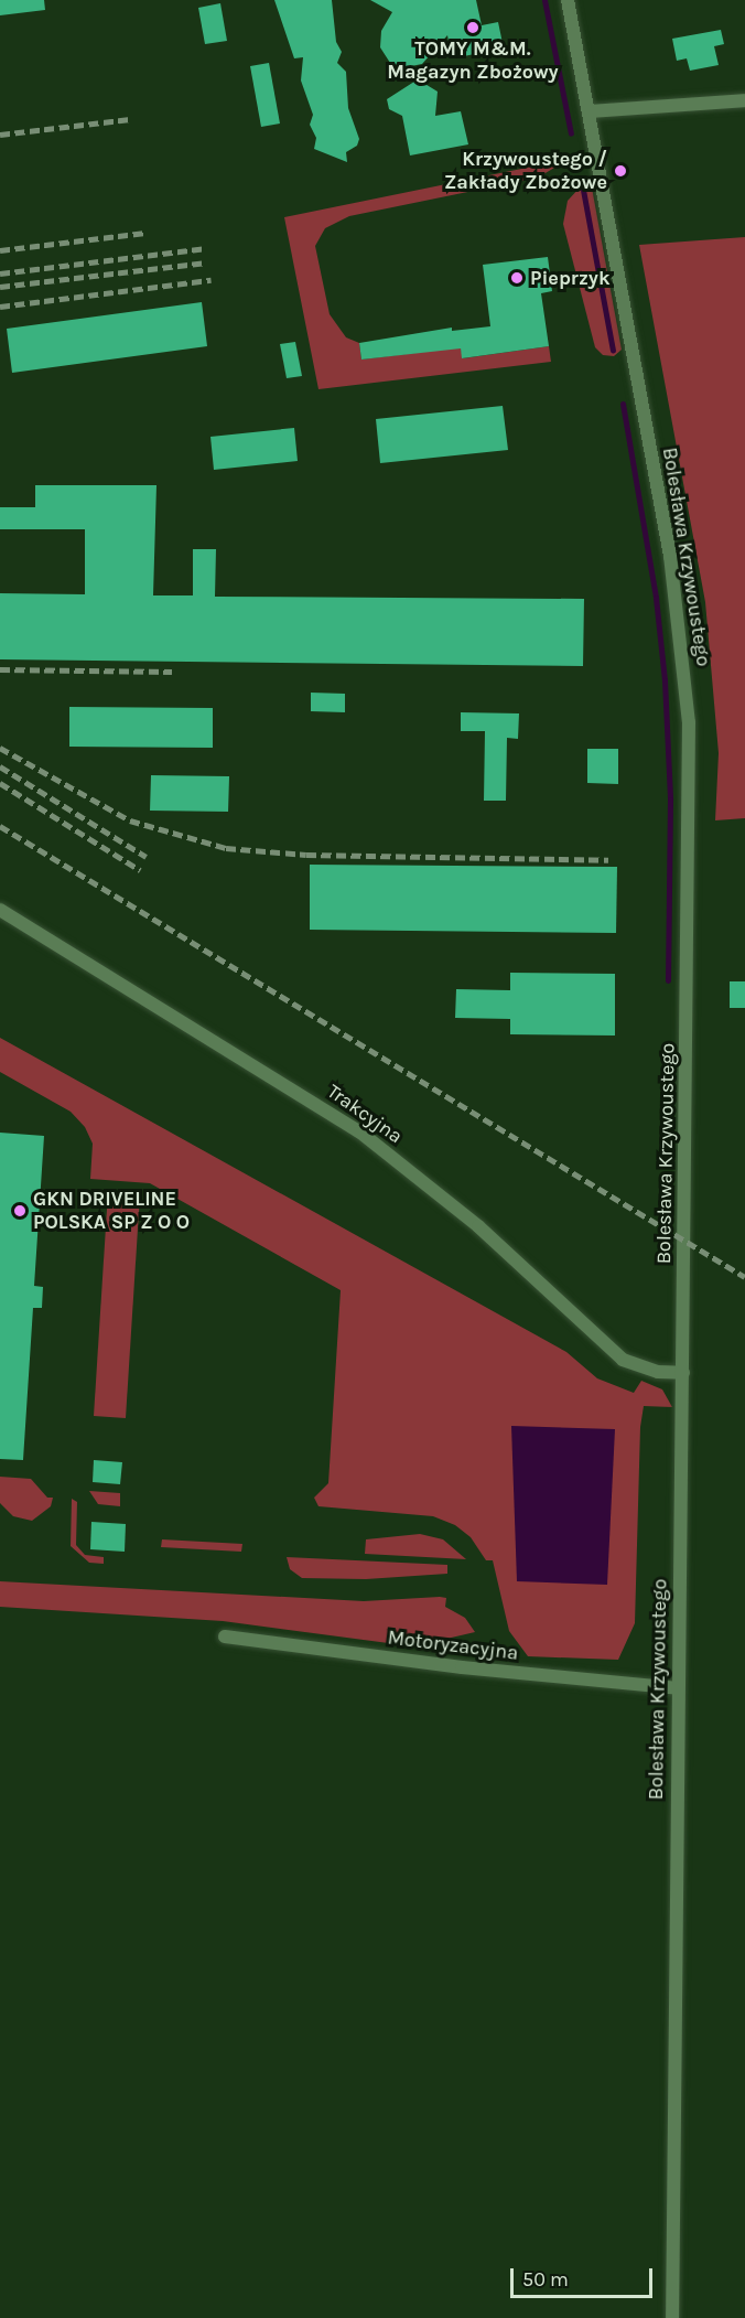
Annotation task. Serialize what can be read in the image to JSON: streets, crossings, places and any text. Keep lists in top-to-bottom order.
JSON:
{
  "streets": {
    "street": ["Bolesława Krzywoustego", "Trakcyjna", "Motoryzacyjna"]
  },
  "crossings": [
    ["Bolesława Krzywoustego", "Trakcyjna"],
    ["Bolesława Krzywoustego", "Motoryzacyjna"]
  ],
  "places": [
    "TOMY M&M. Magazyn Zbożowy",
    "Krzywoustego / Zakłady Zbożowe",
    "Pieprzyk",
    "GKN DRIVELINE POLSKA SP Z O O"
  ],
  "scale_bar": "50 m"
}
